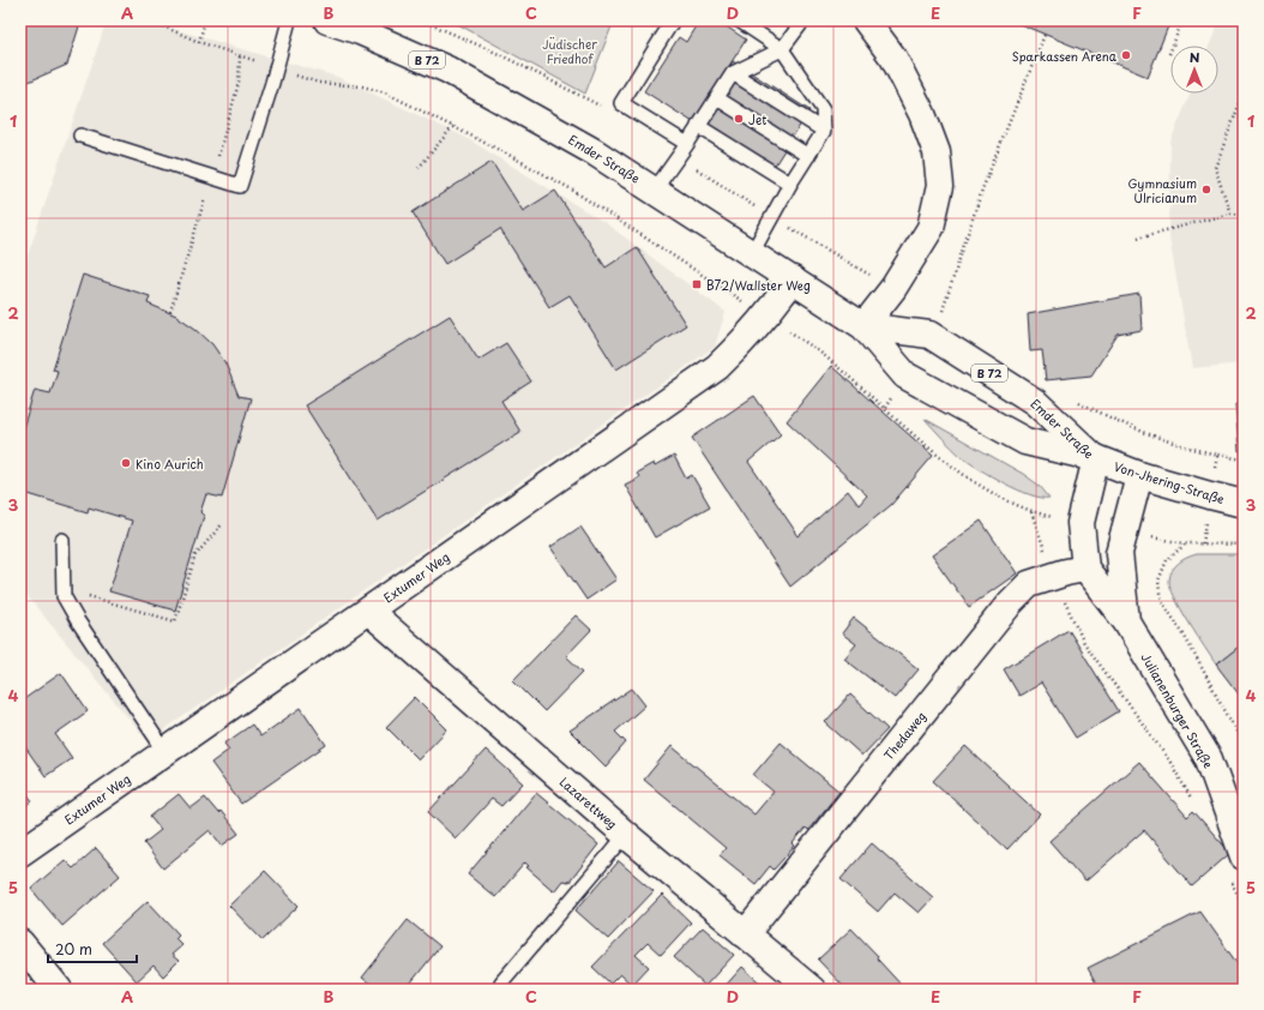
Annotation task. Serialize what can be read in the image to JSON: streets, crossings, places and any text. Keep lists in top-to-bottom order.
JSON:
{
  "streets": {
    "street": [
      "B 72",
      "Emder Straße",
      "Von-Jhering-Straße",
      "Extumer Weg",
      "Julianenburger Straße",
      "Thedaweg",
      "Lazarettweg"
    ]
  },
  "crossings": [
    ["Emder Straße", "Von-Jhering-Straße"],
    ["Emder Straße", "Extumer Weg"],
    ["Von-Jhering-Straße", "Julianenburger Straße"],
    ["Extumer Weg", "Lazarettweg"],
    ["Julianenburger Straße", "Thedaweg"],
    ["Thedaweg", "Lazarettweg"]
  ],
  "parks": ["Jüdischer Friedhof"],
  "places": {
    "other": [
      "Sparkassen Arena",
      "Jet",
      "Gymnasium Ulricianum",
      "Kino Aurich"
    ],
    "transit": ["B72/Wallster Weg"]
  },
  "scale_bar": "20 m",
  "north": "top",
  "grid": {
    "columns": [
      "A",
      "B",
      "C",
      "D",
      "E",
      "F"
    ],
    "rows": [
      "1",
      "2",
      "3",
      "4",
      "5"
    ]
  }
}
